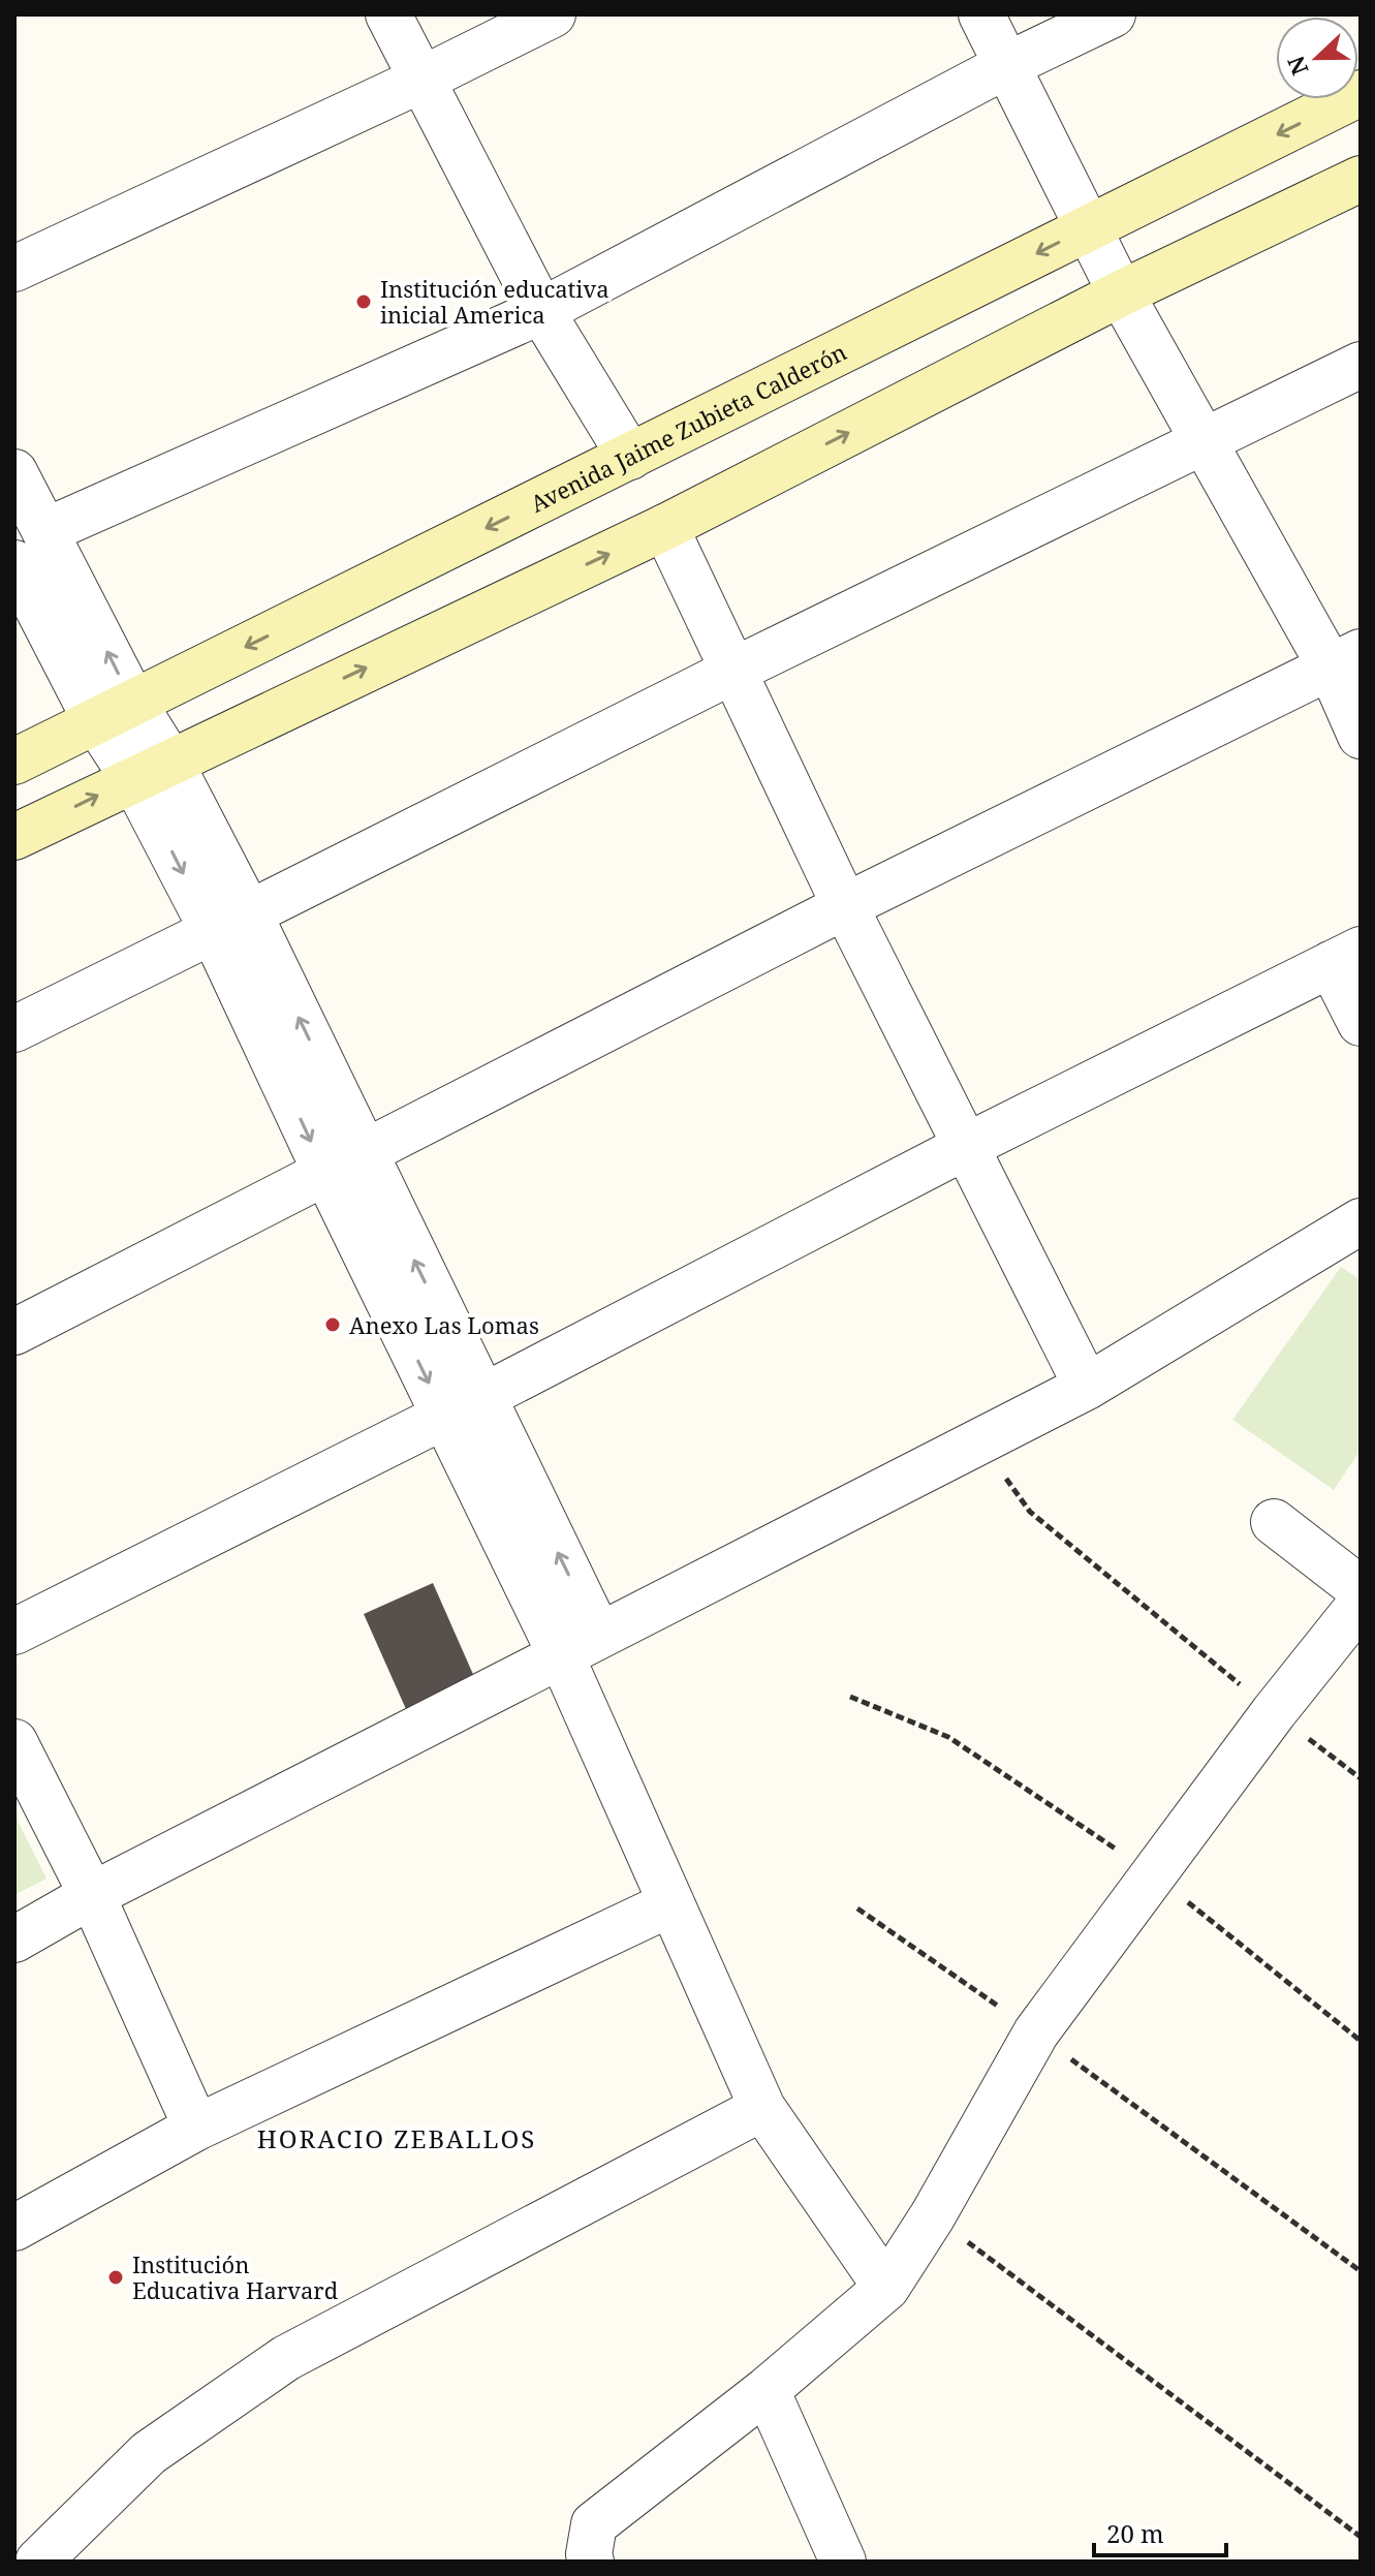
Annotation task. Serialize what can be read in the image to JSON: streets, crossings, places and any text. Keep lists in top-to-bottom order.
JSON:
{
  "streets": {
    "street": ["Avenida Jaime Zubieta Calderón"]
  },
  "districts": ["HORACIO ZEBALLOS"],
  "places": ["Institución educativa inicial America", "Anexo Las Lomas", "Institución Educativa Harvard"],
  "scale_bar": "20 m",
  "north": "left"
}
